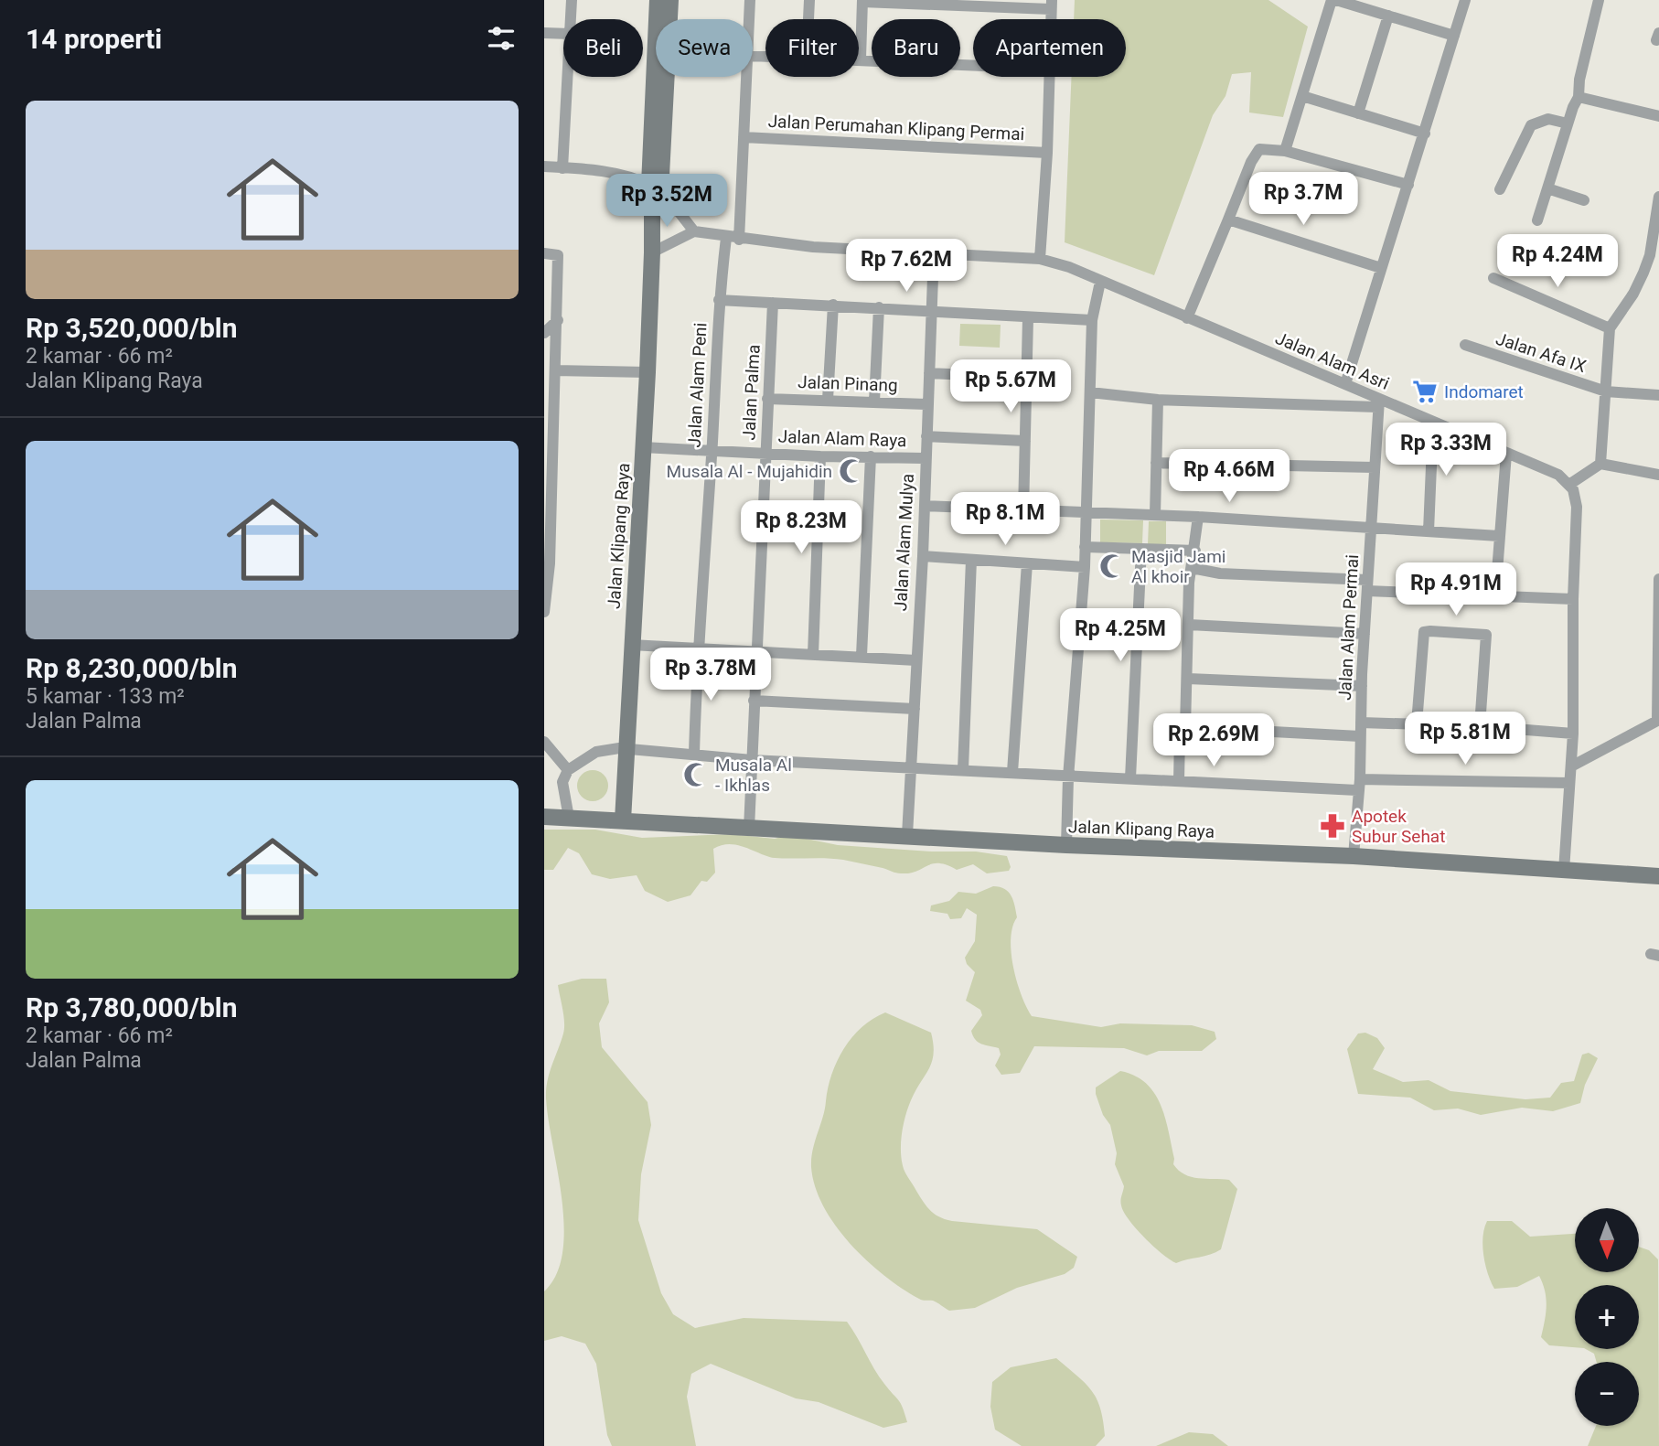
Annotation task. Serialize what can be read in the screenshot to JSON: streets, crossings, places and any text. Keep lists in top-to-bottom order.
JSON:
{
  "streets": {
    "main road": ["Jalan Klipang Raya"],
    "street": [
      "Jalan Perumahan Klipang Permai",
      "Jalan Afa IX",
      "Jalan Alam Asri",
      "Jalan Pinang",
      "Jalan Alam Peni",
      "Jalan Palma",
      "Jalan Alam Raya",
      "Jalan Alam Mulya",
      "Jalan Alam Permai"
    ]
  },
  "crossings": [
    ["Jalan Alam Asri", "Jalan Alam Peni"],
    ["Jalan Alam Asri", "Jalan Alam Mulya"],
    ["Jalan Alam Asri", "Jalan Alam Permai"],
    ["Jalan Pinang", "Jalan Palma"],
    ["Jalan Pinang", "Jalan Alam Mulya"],
    ["Jalan Alam Peni", "Jalan Alam Raya"],
    ["Jalan Palma", "Jalan Alam Raya"],
    ["Jalan Palma", "Jalan Klipang Raya"],
    ["Jalan Alam Raya", "Jalan Klipang Raya"],
    ["Jalan Alam Raya", "Jalan Alam Mulya"],
    ["Jalan Klipang Raya", "Jalan Alam Mulya"],
    ["Jalan Klipang Raya", "Jalan Alam Permai"]
  ],
  "places": {
    "supermarket": ["Indomaret"],
    "mosque": ["Musala Al - Mujahidin", "Masjid Jami Al khoir", "Musala Al - Ikhlas"],
    "pharmacy": ["Apotek Subur Sehat"]
  },
  "north": "bottom",
  "page": {
    "heading": "14 properti",
    "chip": [
      "Beli",
      "Sewa",
      "Filter",
      "Baru",
      "Apartemen"
    ],
    "list": [
      {
        "name": "Rp 3,520,000/bln",
        "note": "2 kamar · 66 m² · Jalan Klipang Raya"
      },
      {
        "name": "Rp 8,230,000/bln",
        "note": "5 kamar · 133 m² · Jalan Palma"
      },
      {
        "name": "Rp 3,780,000/bln",
        "note": "2 kamar · 66 m² · Jalan Palma"
      }
    ],
    "price": [
      "Rp 3.7M",
      "Rp 3.52M",
      "Rp 4.24M",
      "Rp 7.62M",
      "Rp 5.67M",
      "Rp 3.33M",
      "Rp 4.66M",
      "Rp 8.1M",
      "Rp 8.23M",
      "Rp 4.91M",
      "Rp 4.25M",
      "Rp 3.78M",
      "Rp 5.81M",
      "Rp 2.69M"
    ],
    "map_buttons": ["+", "−"]
  }
}
